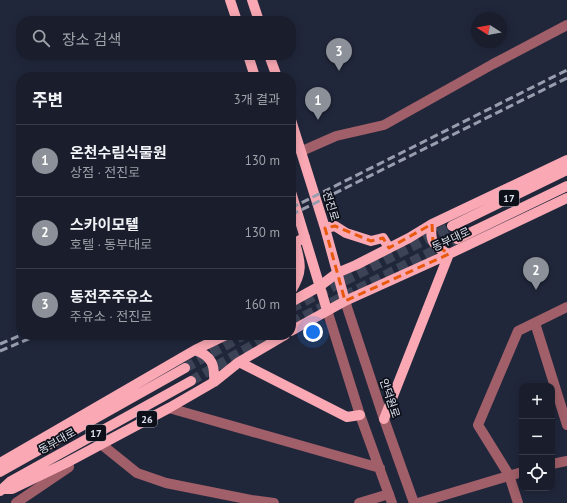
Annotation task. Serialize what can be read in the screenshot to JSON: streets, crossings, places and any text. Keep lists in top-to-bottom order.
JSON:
{
  "streets": {
    "main road": [
      "17",
      "전진로",
      "동부대로",
      "26"
    ],
    "street": ["안덕원로"]
  },
  "crossings": [
    ["전진로", "동부대로"],
    ["전진로", "안덕원로"],
    ["동부대로", "안덕원로"],
    ["동부대로", "26"]
  ],
  "north": "left",
  "page": {
    "search": "장소 검색",
    "pins": ["3", "1", "2"],
    "heading": ["주변", "3개 결과"],
    "list": [
      {
        "mark": "1",
        "name": "온천수림식물원",
        "note": "상점 · 전진로",
        "value": "130 m"
      },
      {
        "mark": "2",
        "name": "스카이모텔",
        "note": "호텔 · 동부대로",
        "value": "130 m"
      },
      {
        "mark": "3",
        "name": "동전주주유소",
        "note": "주유소 · 전진로",
        "value": "160 m"
      }
    ],
    "map_buttons": ["+", "−"]
  }
}
